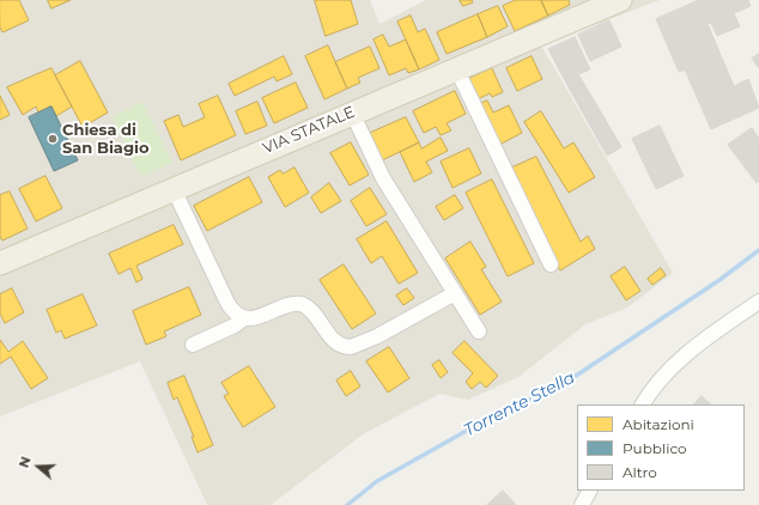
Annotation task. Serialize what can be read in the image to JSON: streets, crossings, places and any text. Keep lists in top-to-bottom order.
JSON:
{
  "streets": {
    "main road": ["VIA STATALE"]
  },
  "water": ["Torrente Stella"],
  "places": ["Chiesa di San Biagio"],
  "legend": ["Abitazioni", "Pubblico", "Altro"],
  "north": "left"
}
